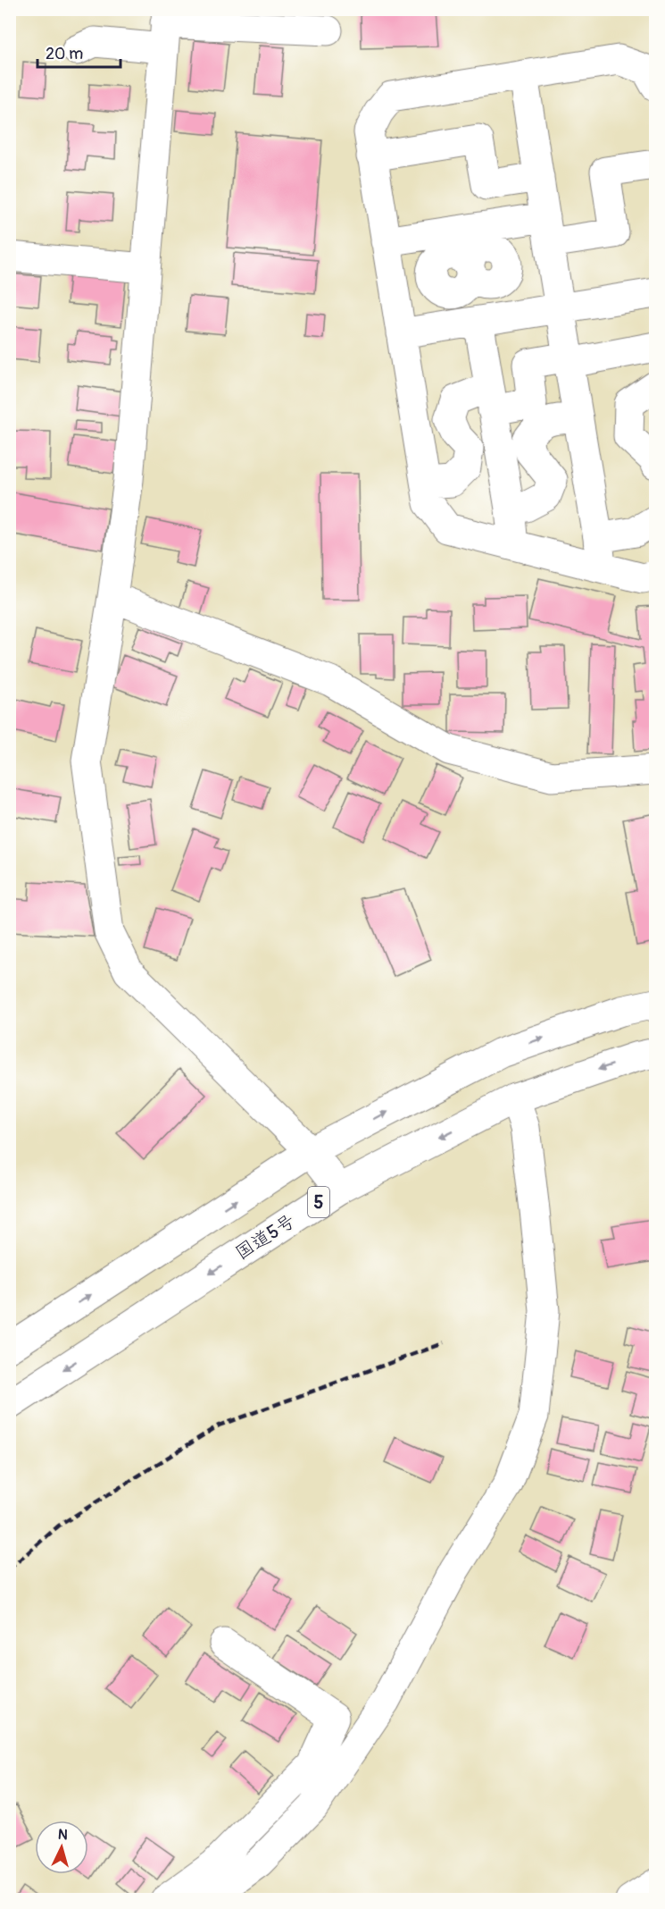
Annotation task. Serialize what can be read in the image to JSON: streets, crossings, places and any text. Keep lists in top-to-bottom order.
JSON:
{
  "streets": {
    "main road": ["5", "国道5号"]
  },
  "scale_bar": "20 m",
  "north": "top"
}
